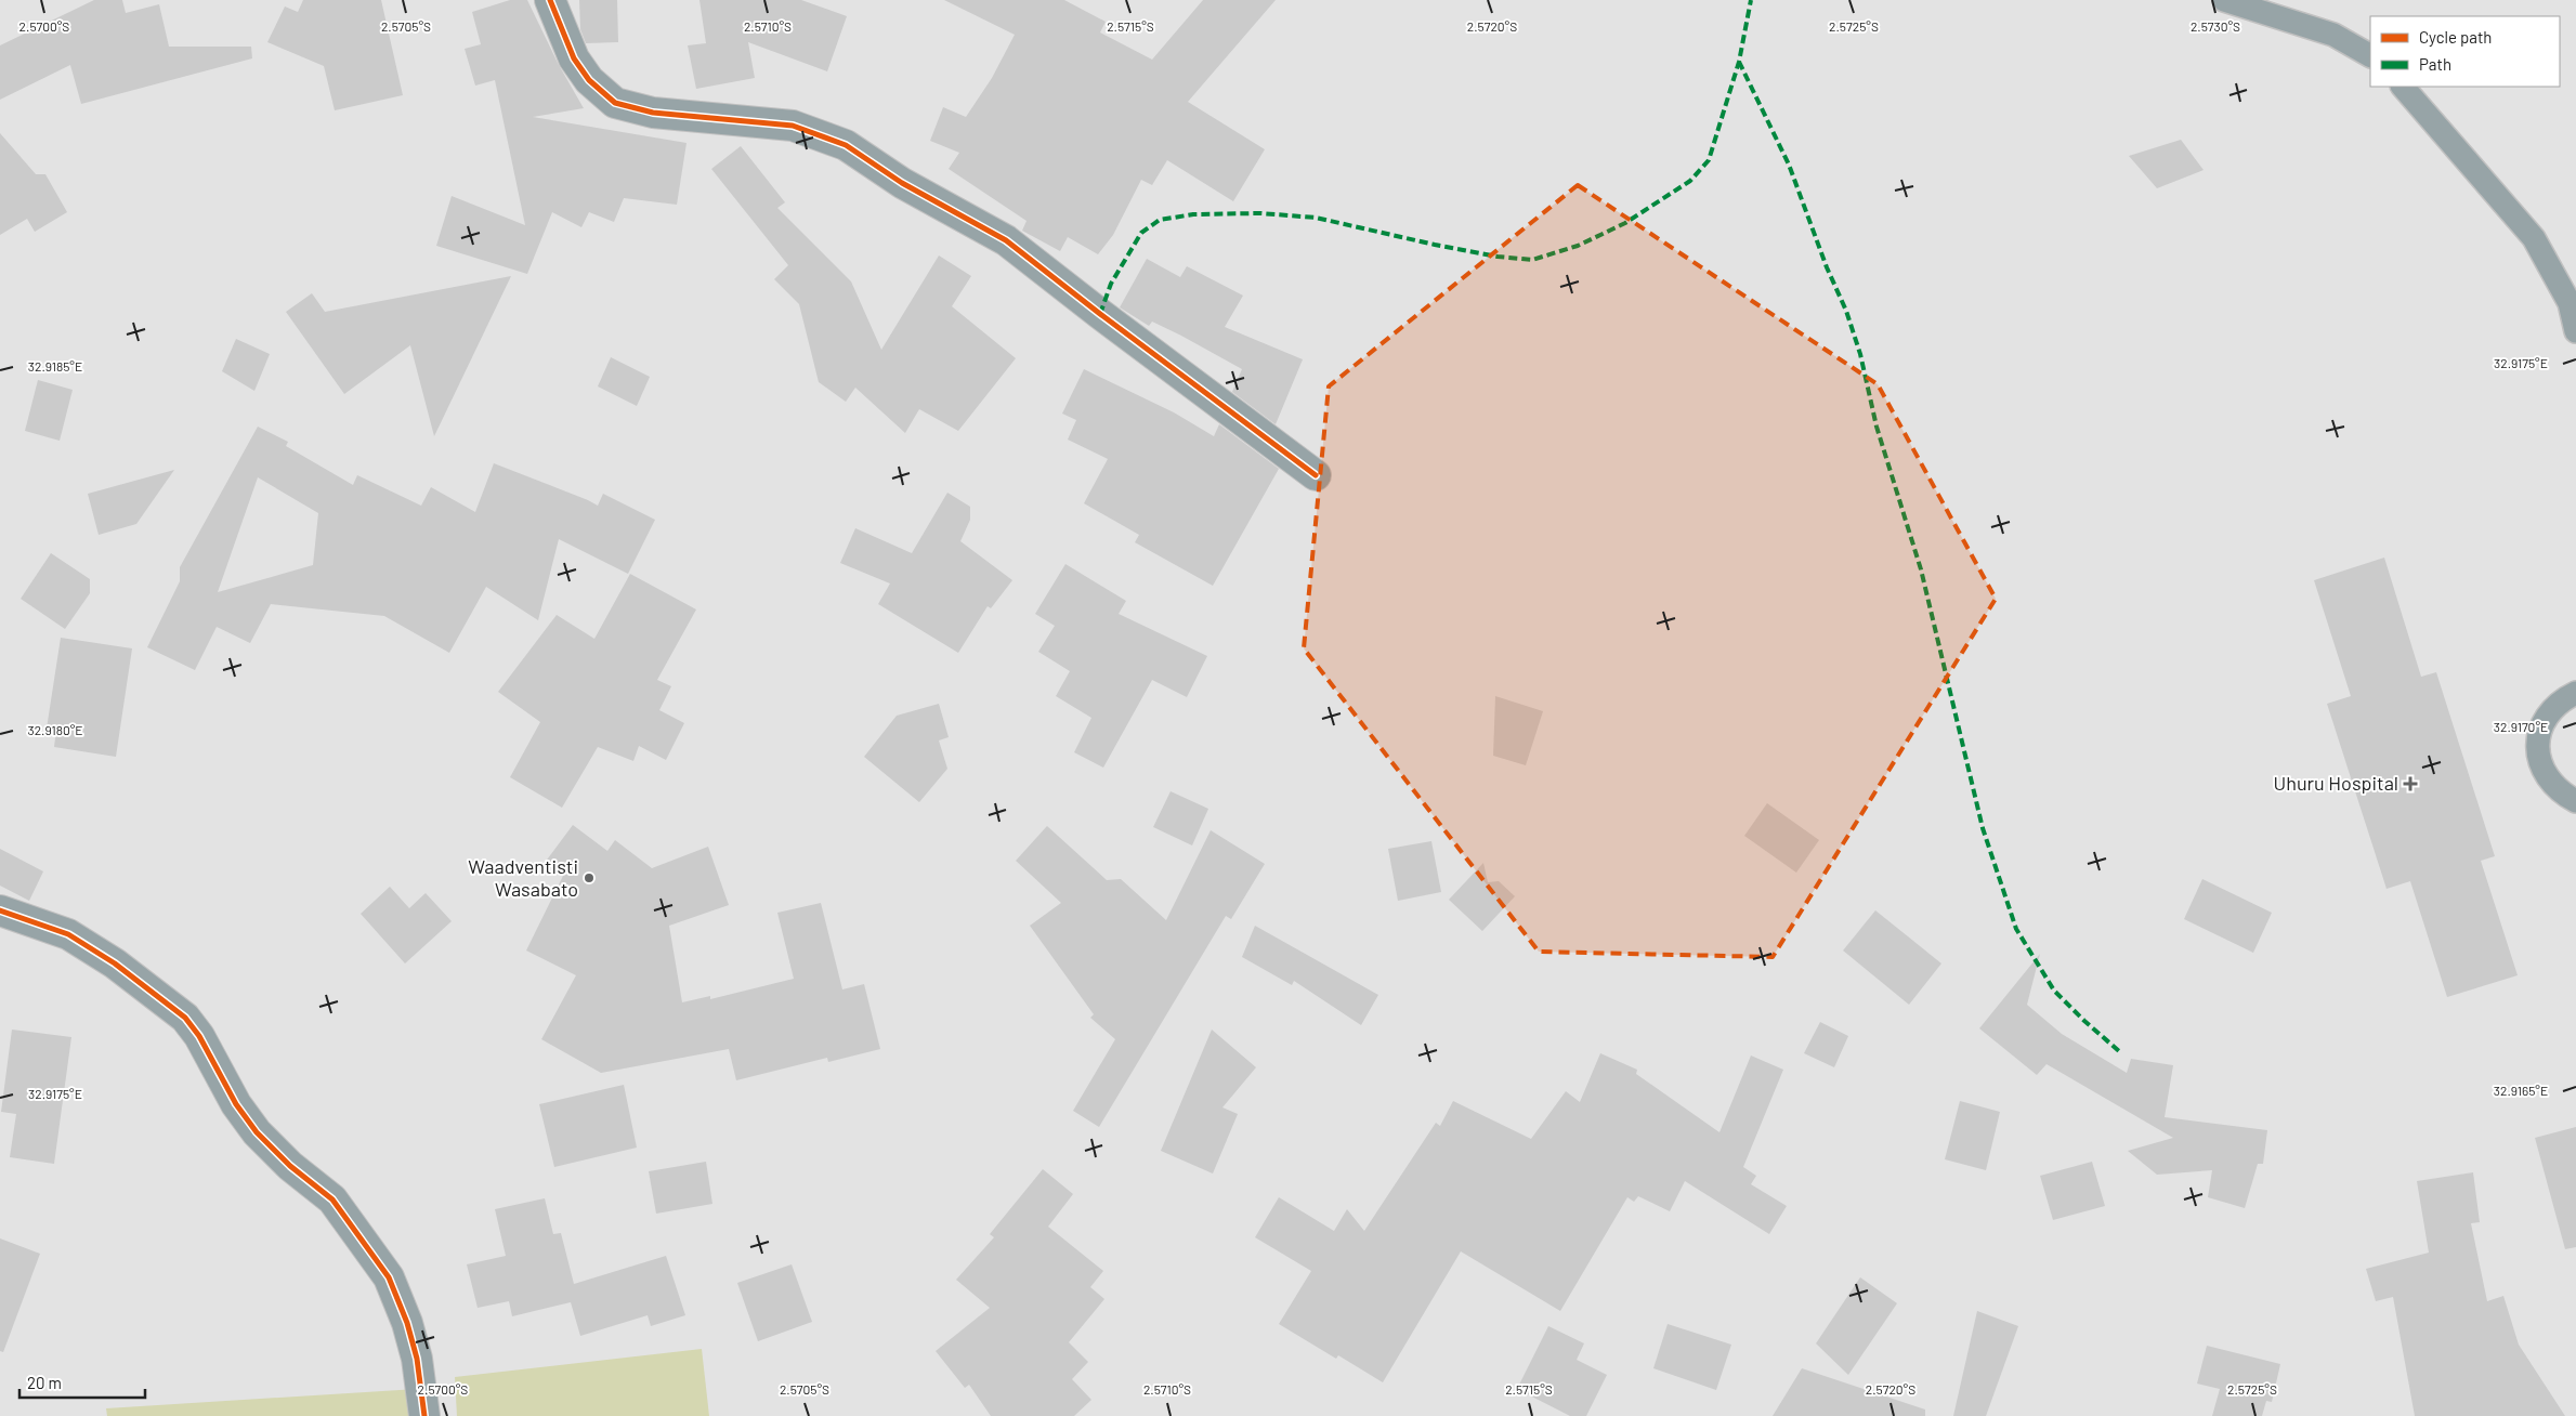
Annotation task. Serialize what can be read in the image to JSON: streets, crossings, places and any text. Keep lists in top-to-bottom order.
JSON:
{
  "places": {
    "health": ["Uhuru Hospital"],
    "other": ["Waadventisti Wasabato"]
  },
  "legend": ["Cycle path", "Path"],
  "scale_bar": "20 m",
  "coordinates": [
    "2.5700°S",
    "2.5705°S",
    "2.5710°S",
    "2.5715°S",
    "2.5720°S",
    "2.5725°S",
    "2.5730°S",
    "32.9175°E",
    "32.9185°E",
    "32.9170°E",
    "32.9180°E",
    "32.9165°E"
  ]
}
